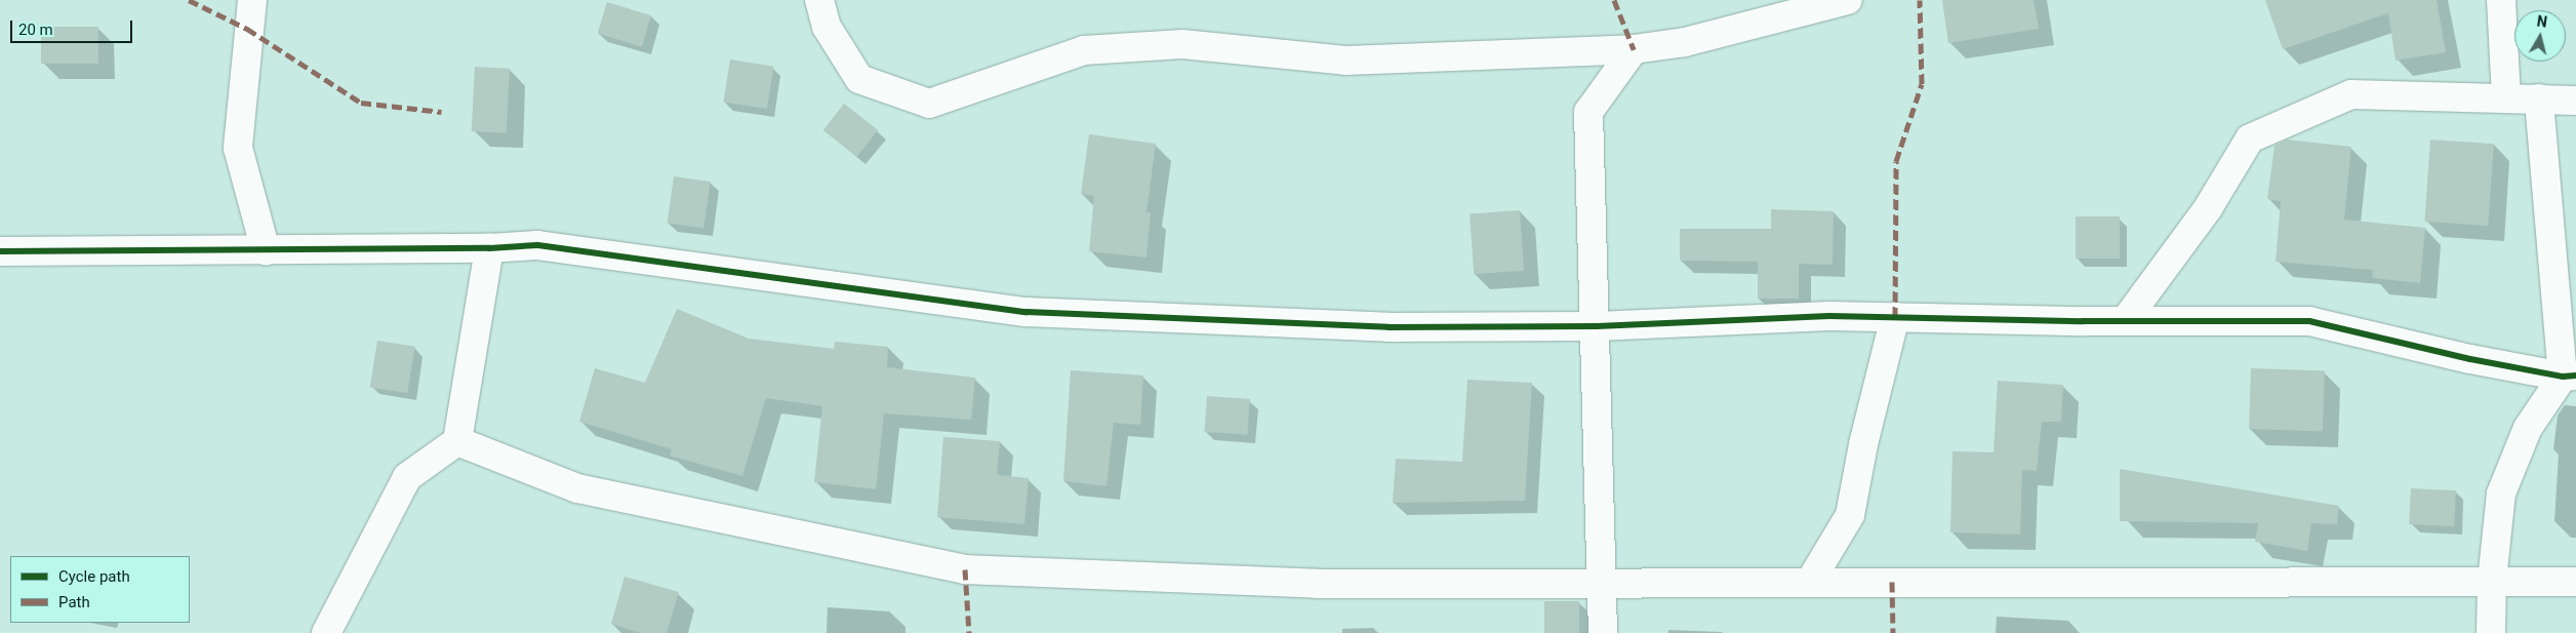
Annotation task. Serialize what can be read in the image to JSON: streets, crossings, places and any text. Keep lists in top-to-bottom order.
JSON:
{
  "legend": ["Cycle path", "Path"],
  "scale_bar": "20 m",
  "north": "top"
}
